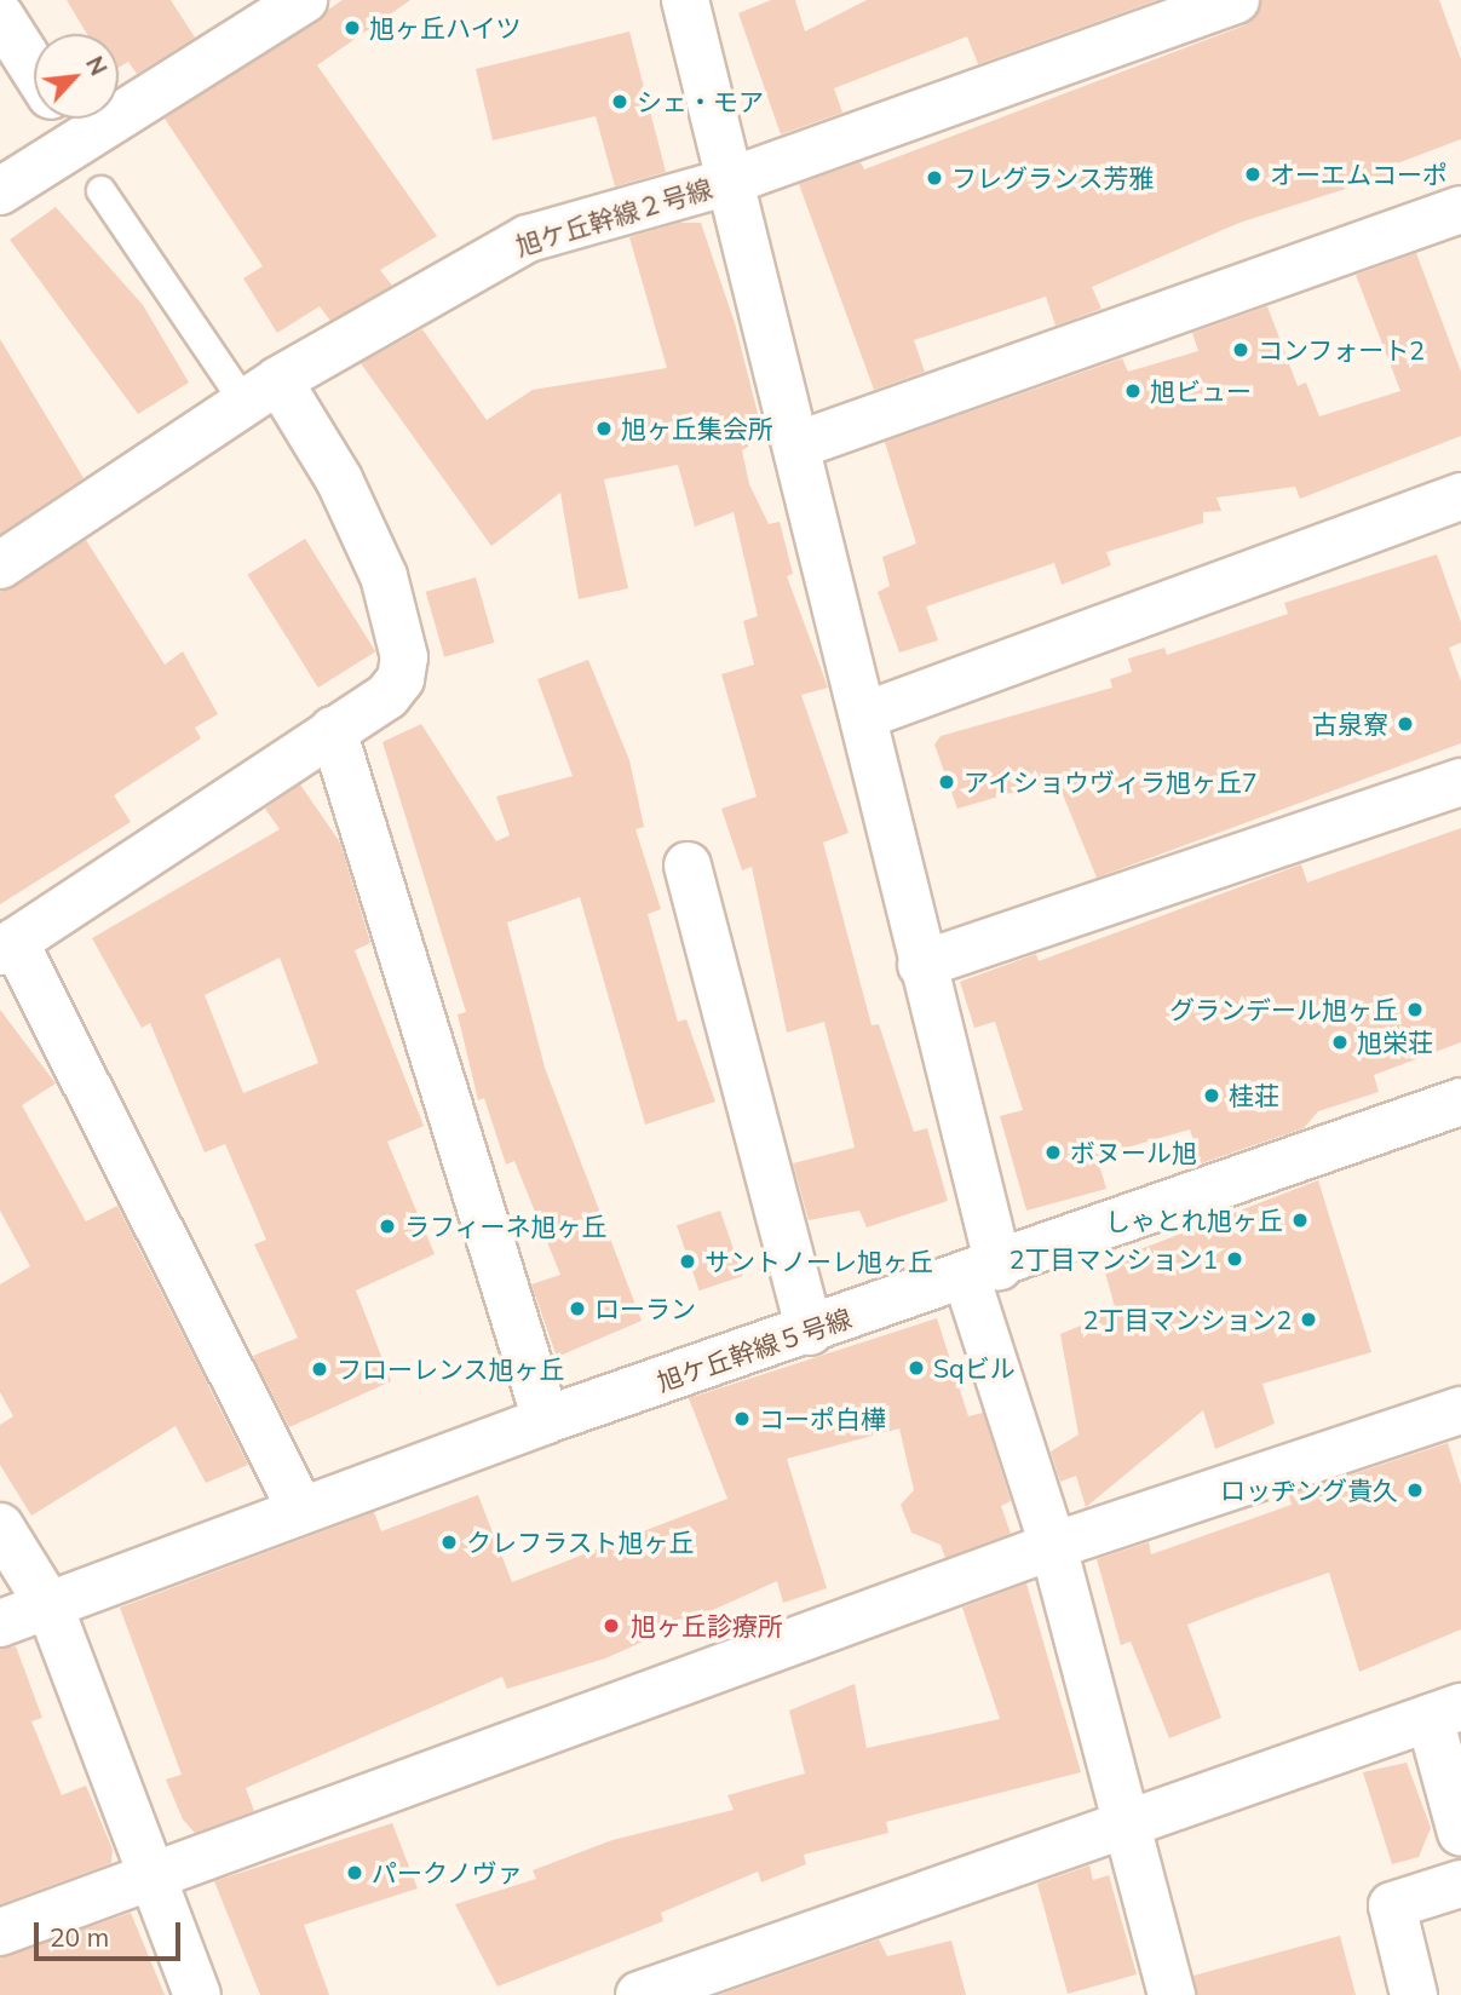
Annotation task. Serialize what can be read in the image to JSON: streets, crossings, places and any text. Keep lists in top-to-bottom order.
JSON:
{
  "streets": {
    "street": ["旭ケ丘幹線２号線", "旭ケ丘幹線５号線"]
  },
  "places": [
    "旭ヶ丘ハイツ",
    "シェ・モア",
    "オーエムコーポ",
    "フレグランス芳雅",
    "コンフォート2",
    "旭ビュー",
    "旭ヶ丘集会所",
    "古泉寮",
    "アイショウヴィラ旭ヶ丘7",
    "グランデール旭ヶ丘",
    "旭栄荘",
    "桂荘",
    "ボヌール旭",
    "しゃとれ旭ヶ丘",
    "ラフィーネ旭ヶ丘",
    "2丁目マンション1",
    "サントノーレ旭ヶ丘",
    "ローラン",
    "2丁目マンション2",
    "Sqビル",
    "フローレンス旭ヶ丘",
    "コーポ白樺",
    "ロッヂング貴久",
    "クレフラスト旭ヶ丘",
    "旭ヶ丘診療所",
    "パークノヴァ"
  ],
  "scale_bar": "20 m",
  "north": "top right"
}
